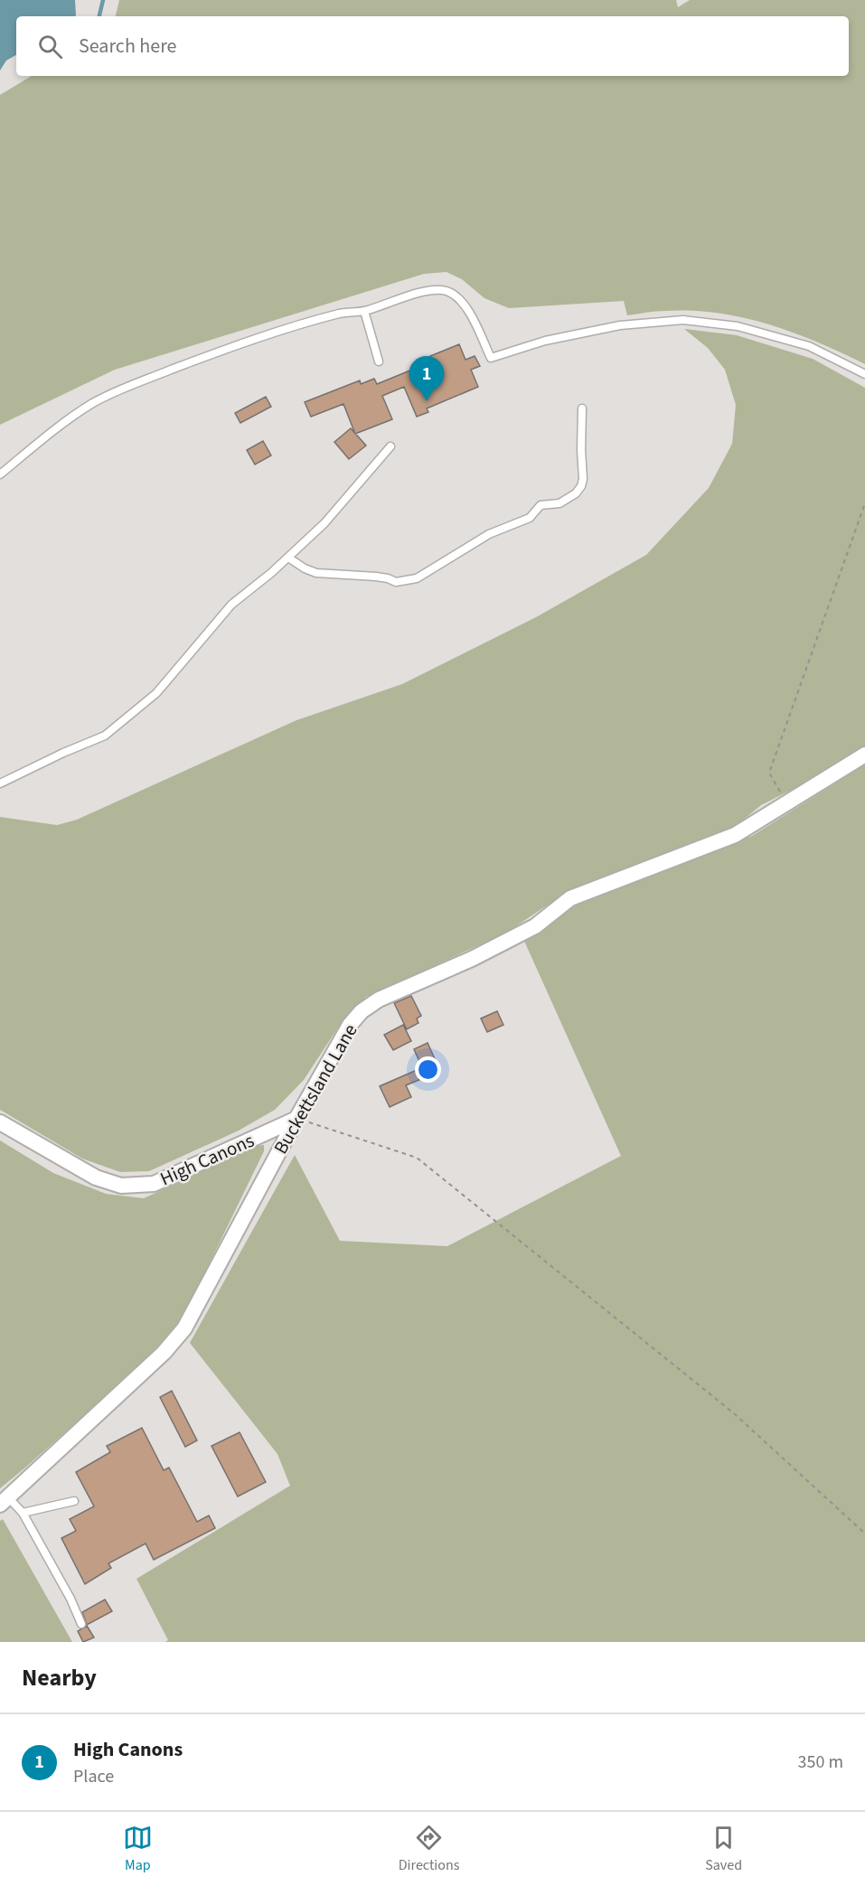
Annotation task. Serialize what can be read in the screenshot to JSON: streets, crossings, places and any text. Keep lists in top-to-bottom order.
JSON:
{
  "streets": {
    "street": ["Buckettsland Lane", "High Canons"]
  },
  "crossings": [
    ["Buckettsland Lane", "High Canons"]
  ],
  "page": {
    "search": "Search here",
    "pins": "1",
    "heading": "Nearby",
    "list": [
      {
        "mark": "1",
        "name": "High Canons",
        "note": "Place",
        "value": "350 m"
      }
    ],
    "nav": ["Map", "Directions", "Saved"]
  }
}
